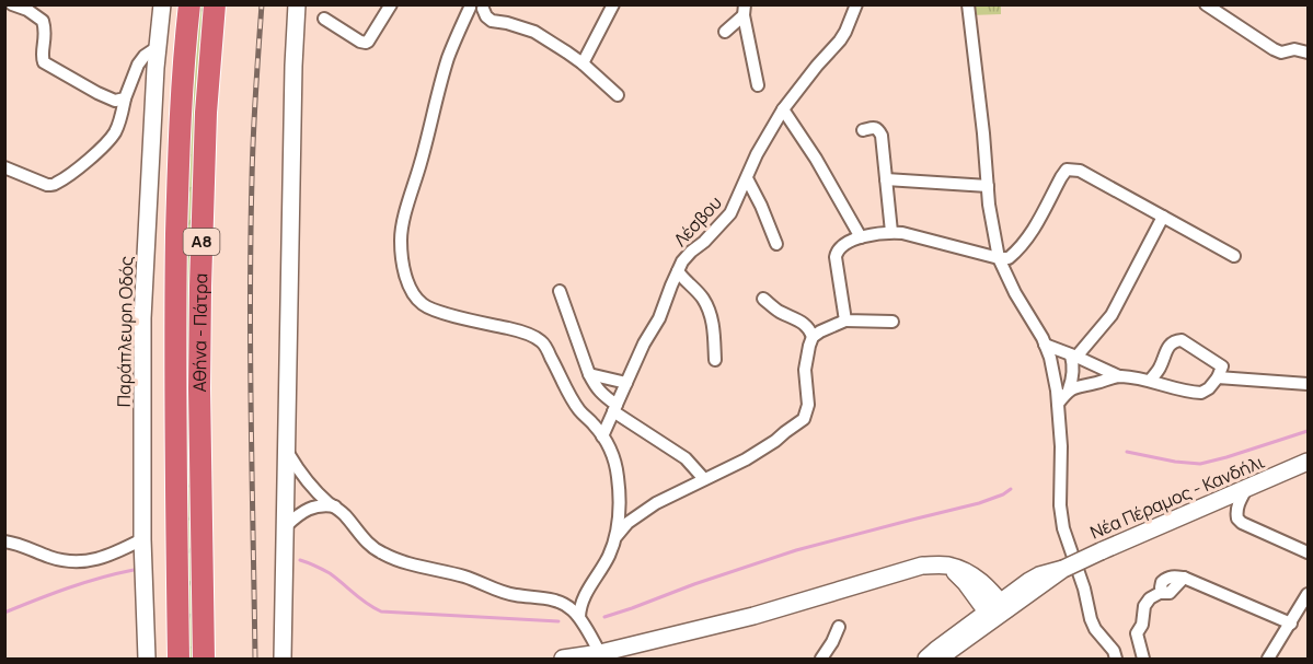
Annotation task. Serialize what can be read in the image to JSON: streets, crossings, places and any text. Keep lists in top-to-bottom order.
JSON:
{
  "streets": {
    "highway": ["Α8", "Αθήνα - Πάτρα"],
    "street": ["Λέσβου", "Παράπλευρη Οδός", "Νέα Πέραμος - Κανδήλι"]
  }
}
